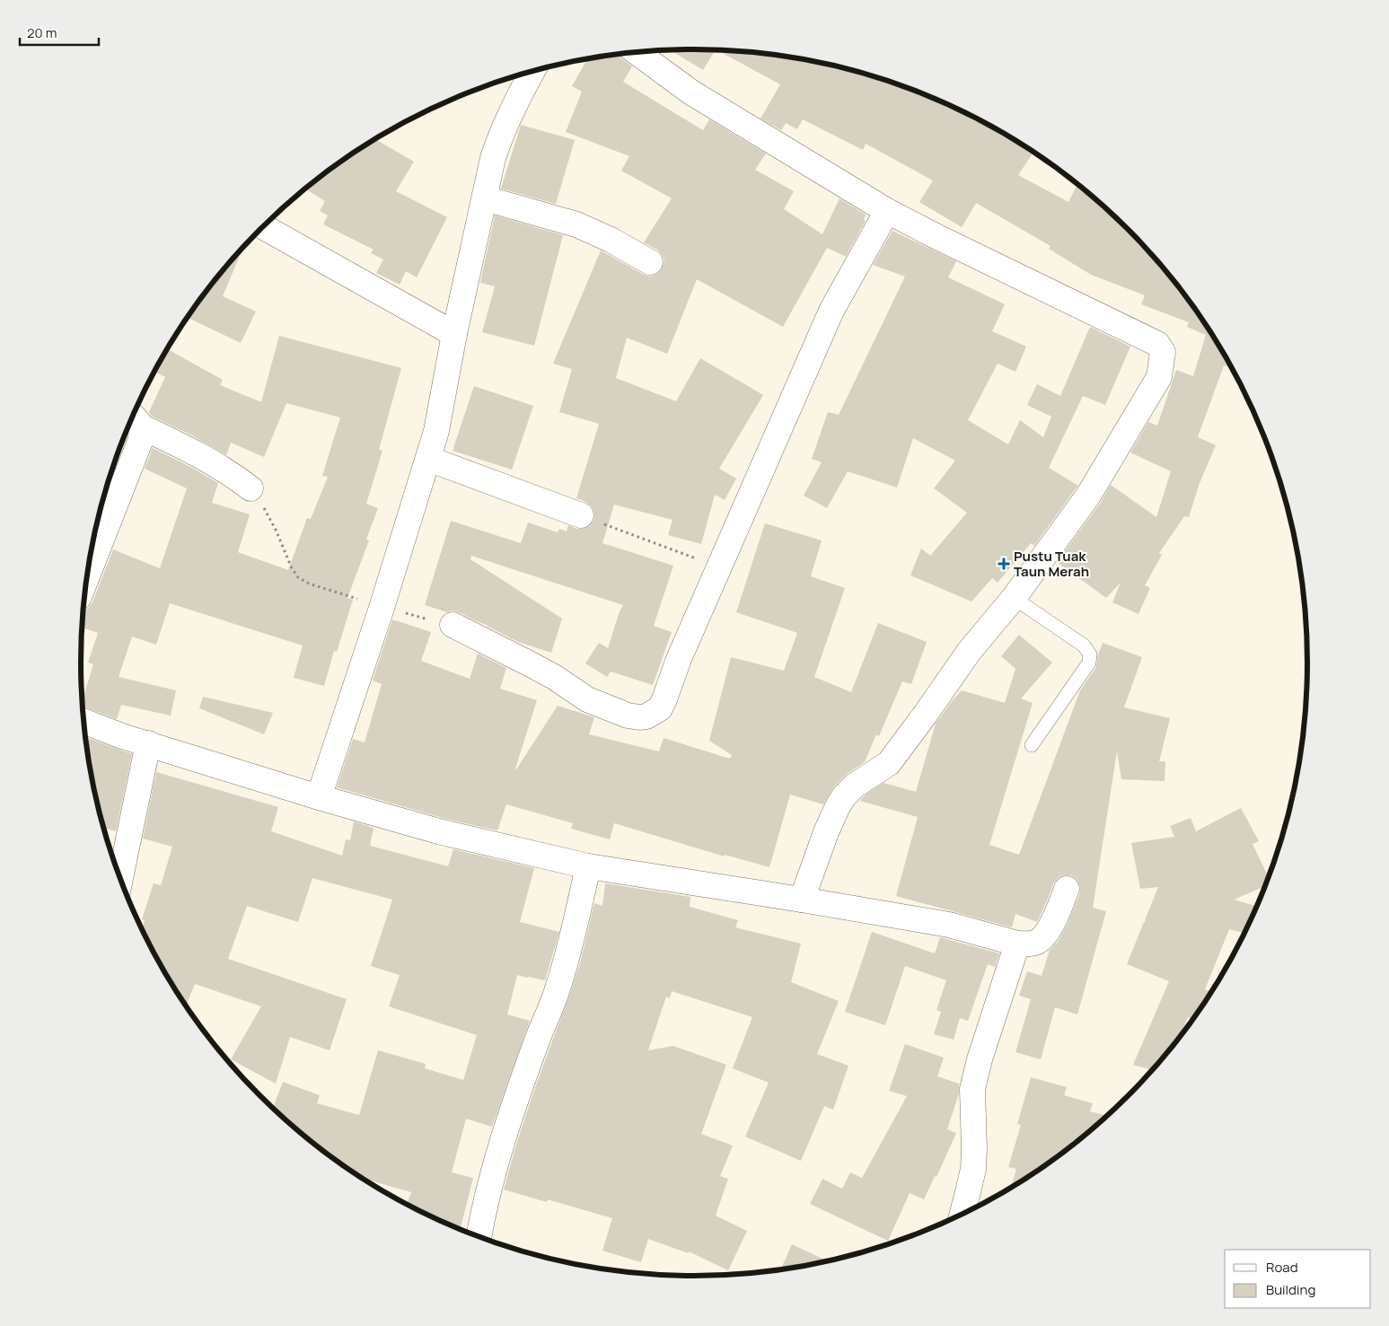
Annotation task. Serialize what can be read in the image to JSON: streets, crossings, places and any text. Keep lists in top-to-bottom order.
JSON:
{
  "places": {
    "health": ["Pustu Tuak Taun Merah"]
  },
  "legend": ["Road", "Building"],
  "scale_bar": "20 m"
}
